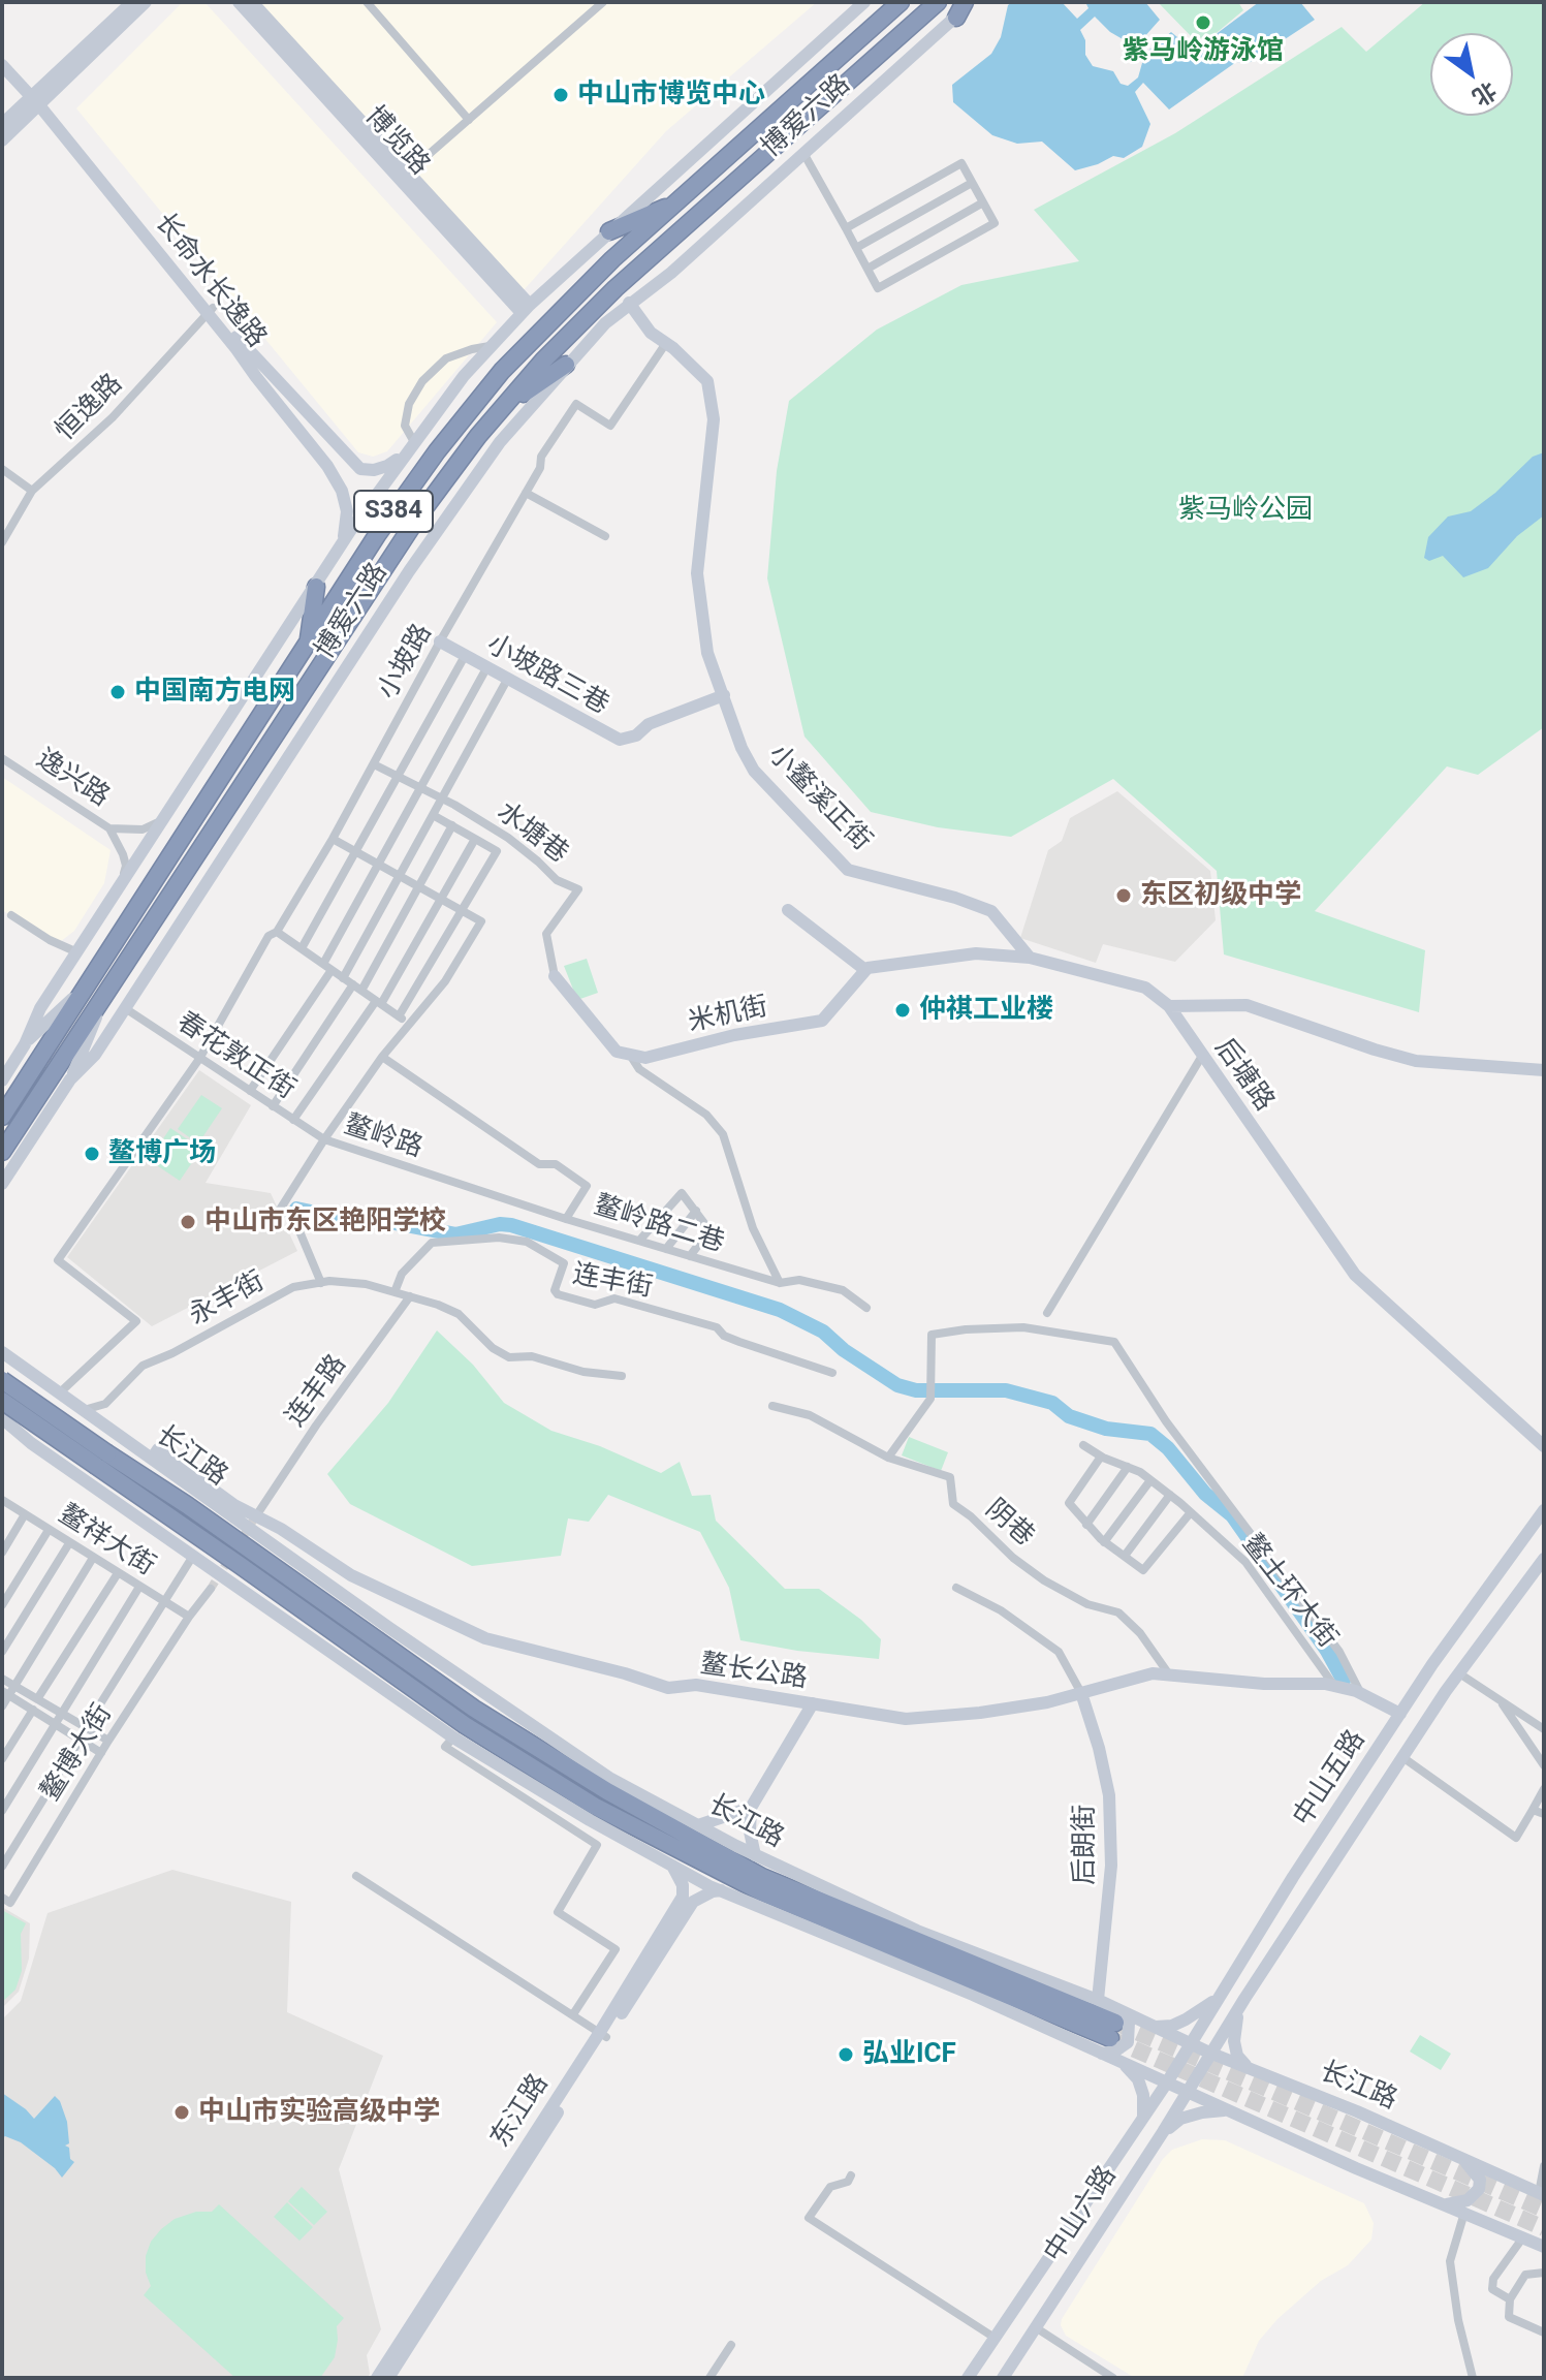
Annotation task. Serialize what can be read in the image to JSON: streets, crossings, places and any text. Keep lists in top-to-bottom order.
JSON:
{
  "streets": {
    "highway": ["博爱六路", "S384", "长江路"],
    "street": [
      "博览路",
      "长命水长逸路",
      "恒逸路",
      "小坡路",
      "小坡路三巷",
      "逸兴路",
      "小鳌溪正街",
      "水塘巷",
      "米机街",
      "春花敦正街",
      "后塘路",
      "鳌岭路",
      "鳌岭路二巷",
      "连丰街",
      "永丰街",
      "连丰路",
      "阴巷",
      "鳌祥大街",
      "鳌土环大街",
      "鳌长公路",
      "鳌博大街",
      "中山五路",
      "后朗街",
      "东江路",
      "中山六路"
    ]
  },
  "crossings": [
    ["博爱六路", "博览路"],
    ["博爱六路", "长命水长逸路"],
    ["博爱六路", "逸兴路"],
    ["博爱六路", "小鳌溪正街"],
    ["博爱六路", "春花敦正街"],
    ["长命水长逸路", "恒逸路"],
    ["小坡路", "小坡路三巷"],
    ["小坡路", "小鳌溪正街"],
    ["小坡路", "水塘巷"],
    ["小坡路", "春花敦正街"],
    ["小坡路", "长江路"],
    ["小坡路三巷", "小鳌溪正街"],
    ["小鳌溪正街", "后塘路"],
    ["米机街", "后塘路"],
    ["春花敦正街", "鳌岭路"],
    ["鳌岭路", "鳌岭路二巷"],
    ["连丰街", "永丰街"],
    ["永丰街", "连丰路"],
    ["永丰街", "长江路"],
    ["长江路", "鳌长公路"],
    ["长江路", "中山五路"],
    ["长江路", "后朗街"],
    ["长江路", "东江路"],
    ["长江路", "中山六路"],
    ["阴巷", "鳌长公路"],
    ["鳌祥大街", "鳌博大街"],
    ["鳌土环大街", "鳌长公路"],
    ["鳌长公路", "中山五路"],
    ["鳌长公路", "后朗街"],
    ["中山五路", "中山六路"]
  ],
  "parks": ["紫马岭公园"],
  "places": [
    "紫马岭游泳馆",
    "中山市博览中心",
    "中国南方电网",
    "东区初级中学",
    "仲祺工业楼",
    "鳌博广场",
    "中山市东区艳阳学校",
    "弘业ICF",
    "中山市实验高级中学"
  ],
  "north": "bottom right"
}
